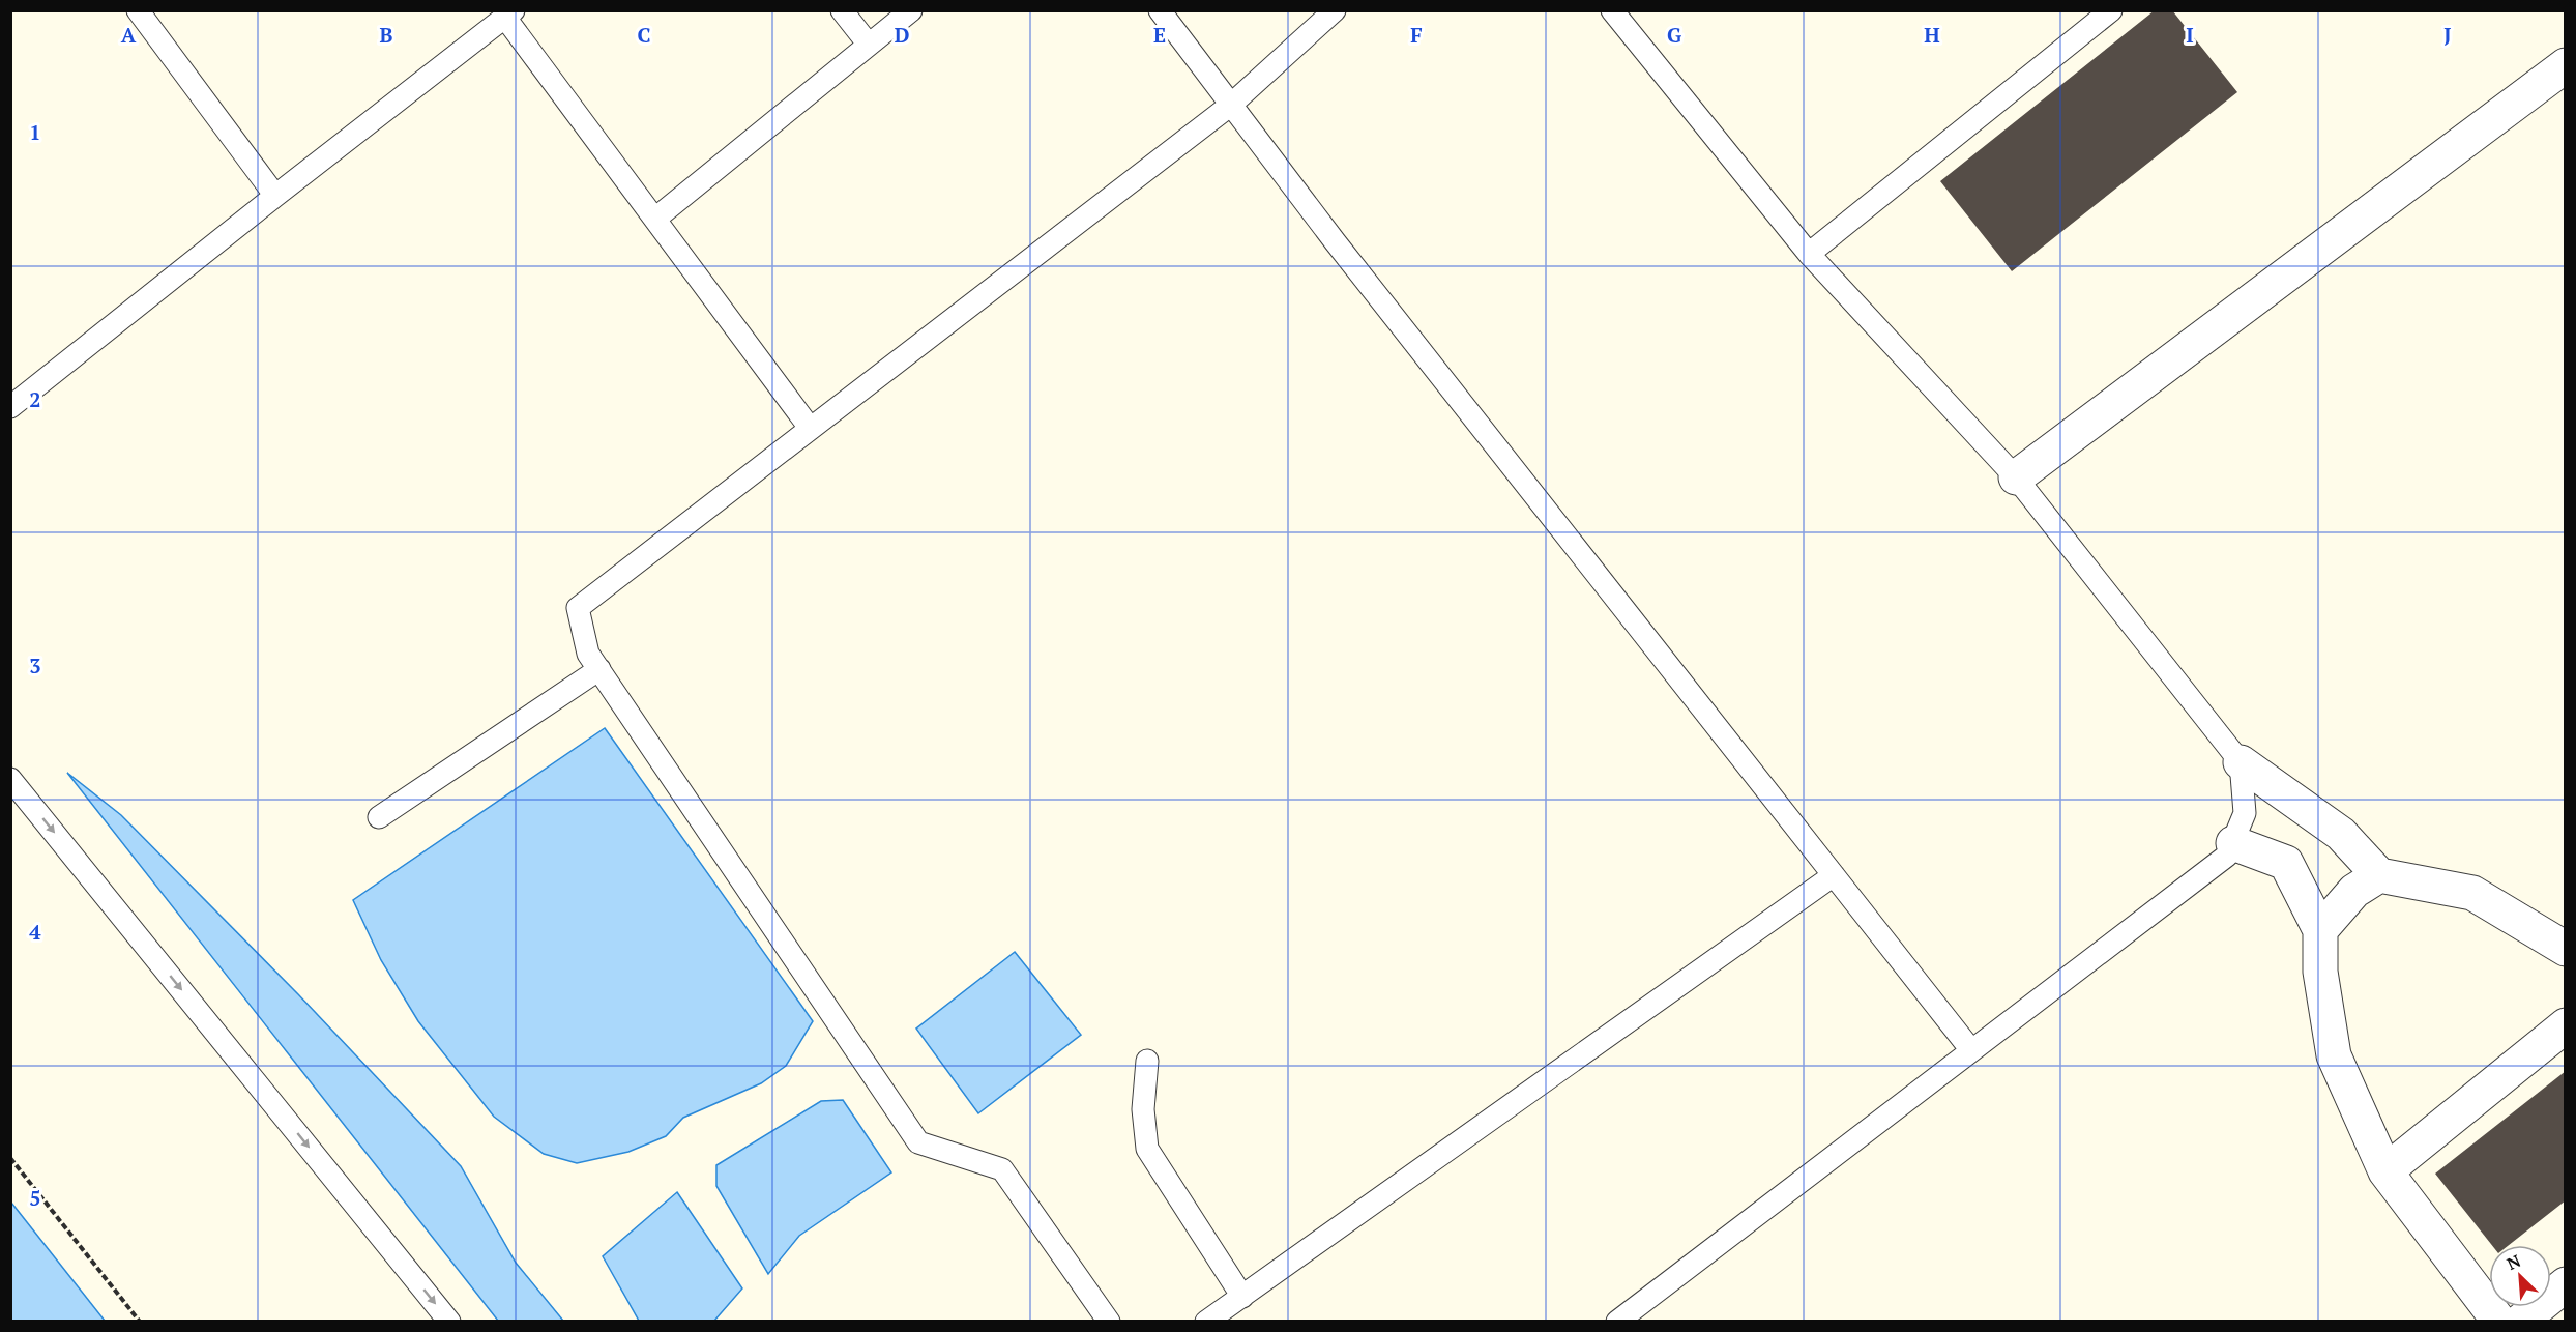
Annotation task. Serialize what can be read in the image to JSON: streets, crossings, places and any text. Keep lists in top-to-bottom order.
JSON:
{
  "north": "top left",
  "grid": {
    "columns": [
      "A",
      "B",
      "C",
      "D",
      "E",
      "F",
      "G",
      "H",
      "I",
      "J"
    ],
    "rows": [
      "1",
      "2",
      "3",
      "4",
      "5"
    ]
  }
}
